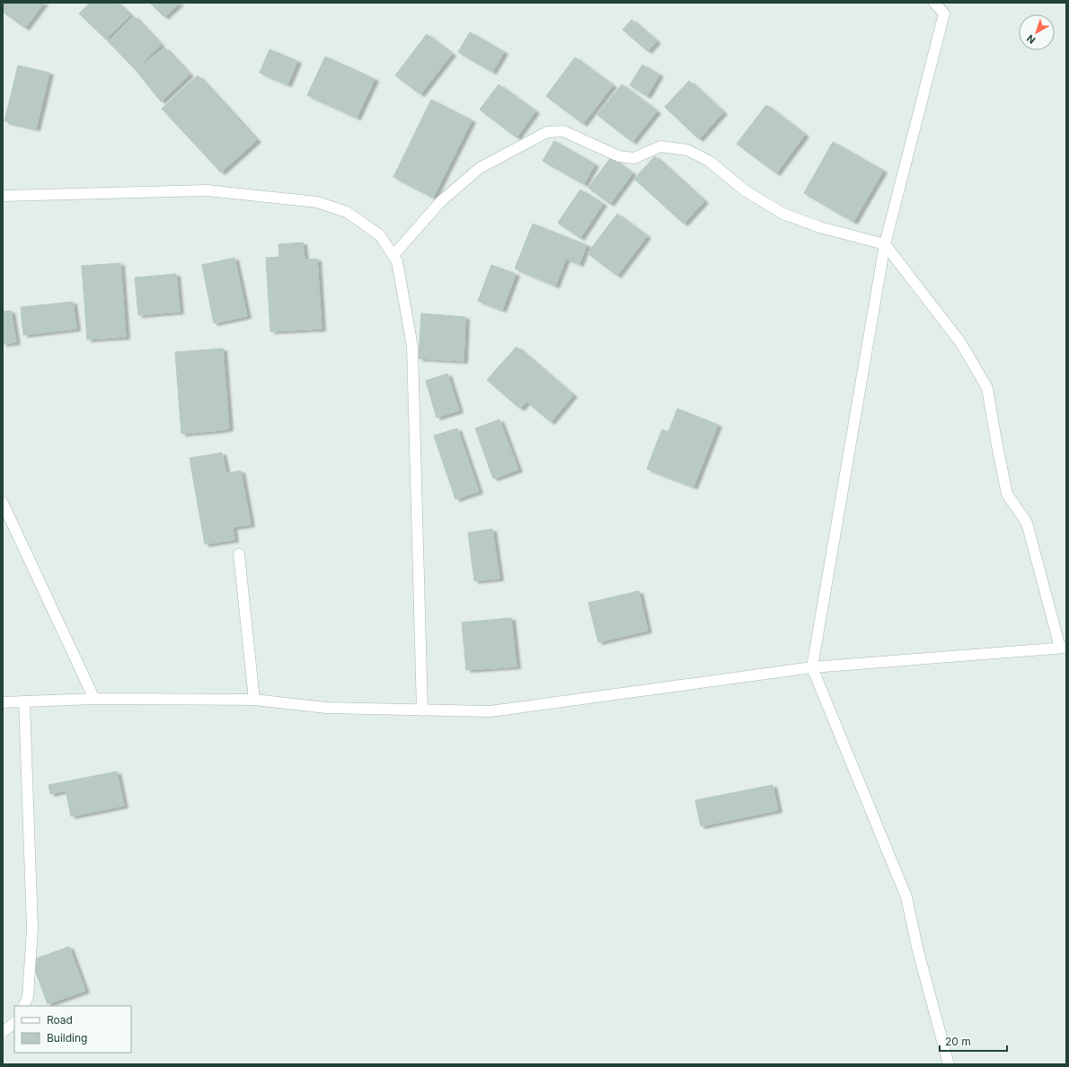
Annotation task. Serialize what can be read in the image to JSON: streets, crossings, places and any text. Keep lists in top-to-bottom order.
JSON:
{
  "legend": ["Road", "Building"],
  "scale_bar": "20 m",
  "north": "bottom left"
}
